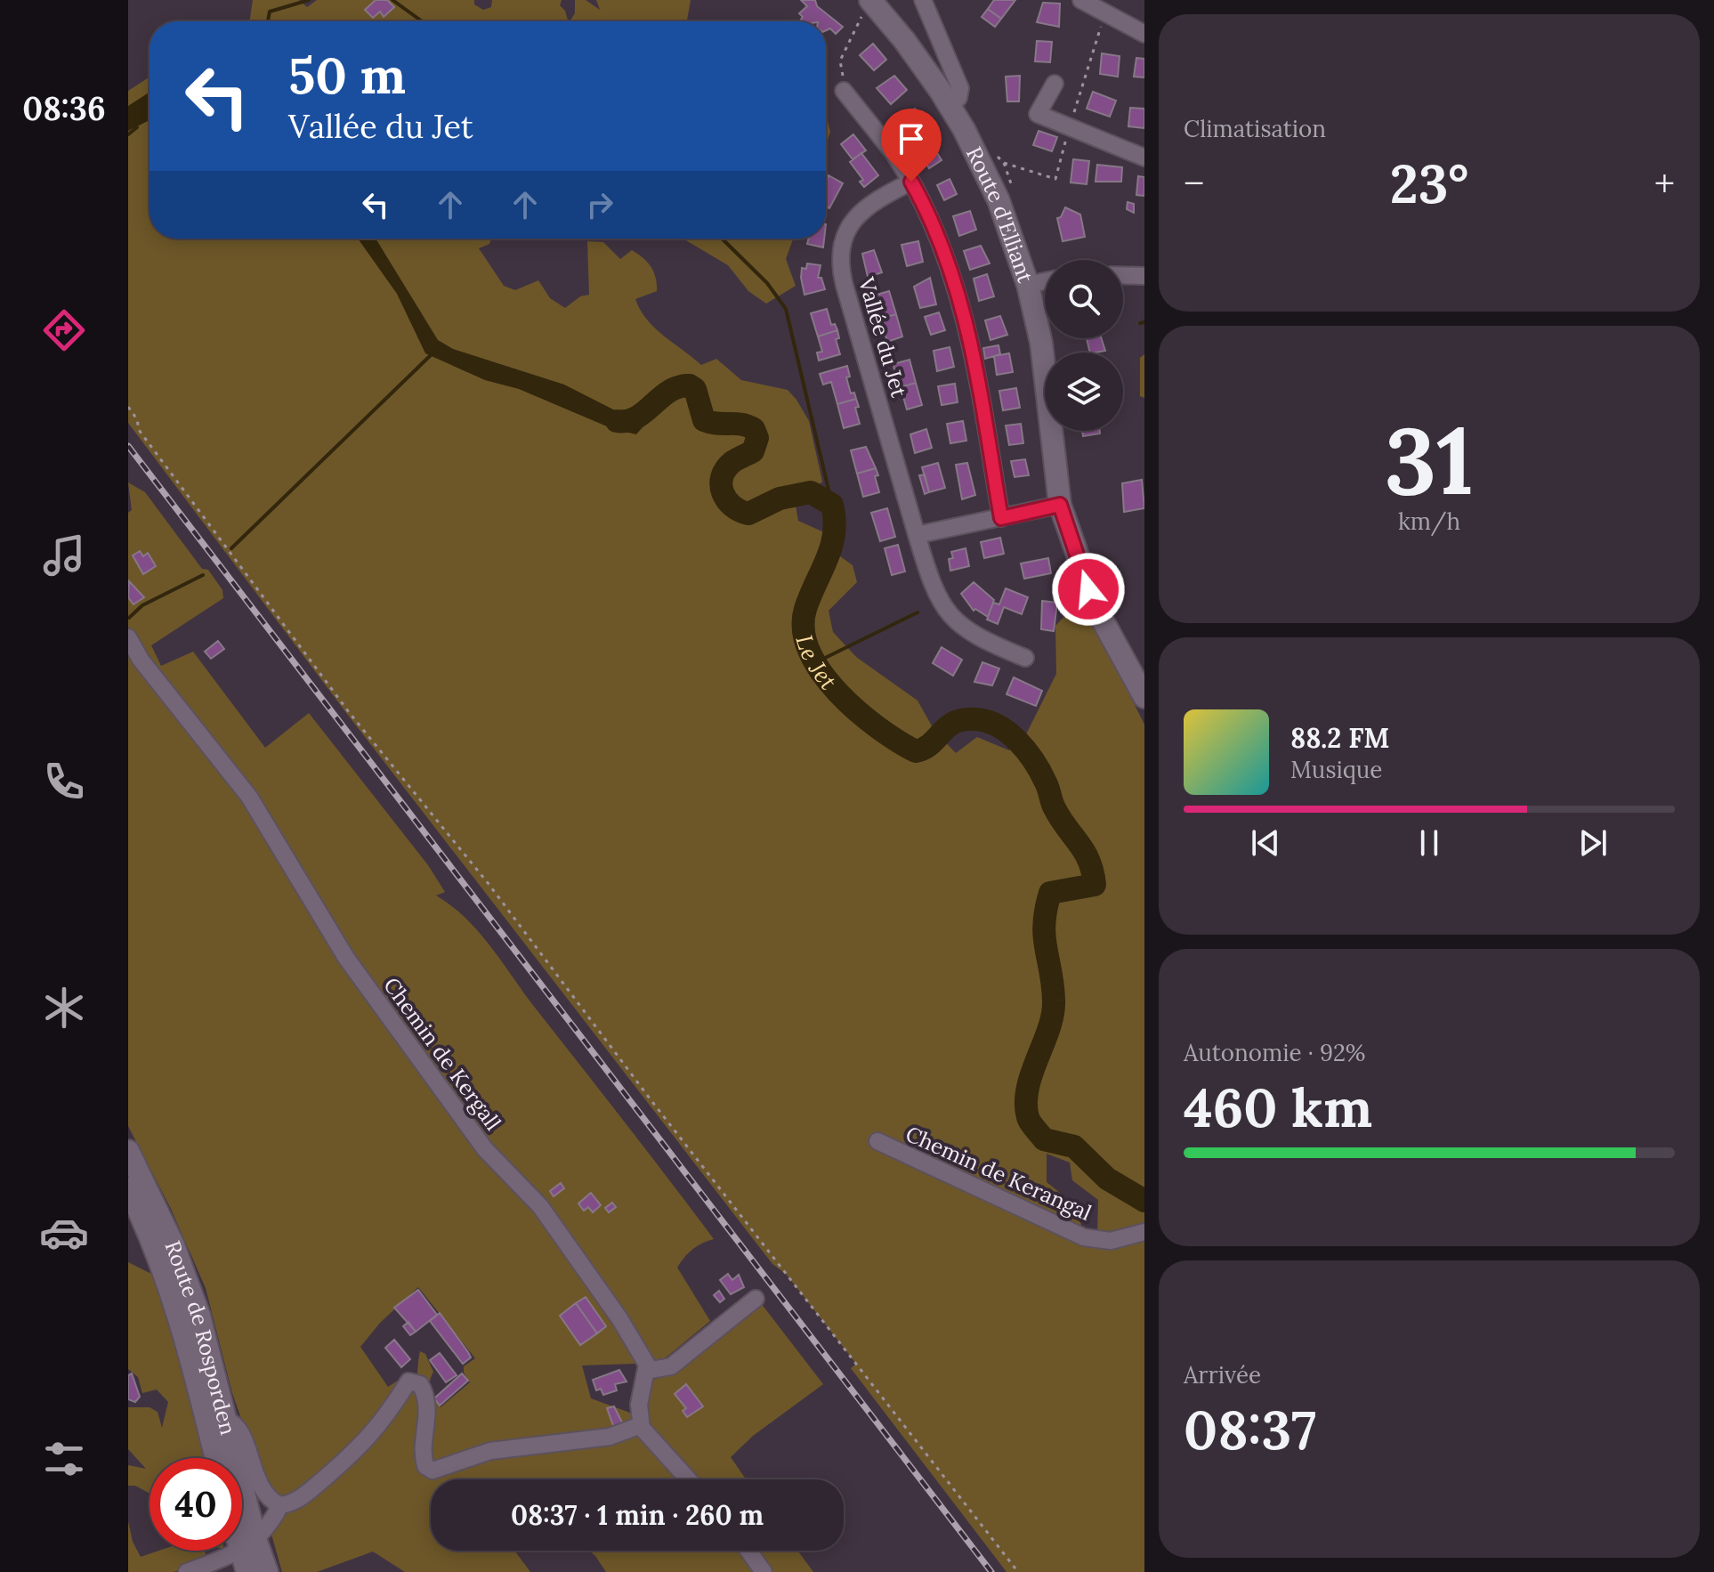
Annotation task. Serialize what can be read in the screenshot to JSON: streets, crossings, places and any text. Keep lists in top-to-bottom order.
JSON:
{
  "streets": {
    "main road": ["Route d'Elliant", "Route de Rosporden"],
    "street": ["Vallée du Jet", "Chemin de Kergall", "Chemin de Kerangal"]
  },
  "water": ["Le Jet"],
  "page": {
    "tabs": "08:36",
    "tile": [
      "Climatisation",
      ["31", "km/h"],
      ["Autonomie · 92%", "460 km"],
      ["Arrivée", "08:37"]
    ],
    "turn": ["50 m", "Vallée du Jet"],
    "heat": ["−", "23°", "+"],
    "song": ["88.2 FM", "Musique"],
    "limit": "40",
    "trip": "08:37 · 1 min · 260 m"
  }
}
